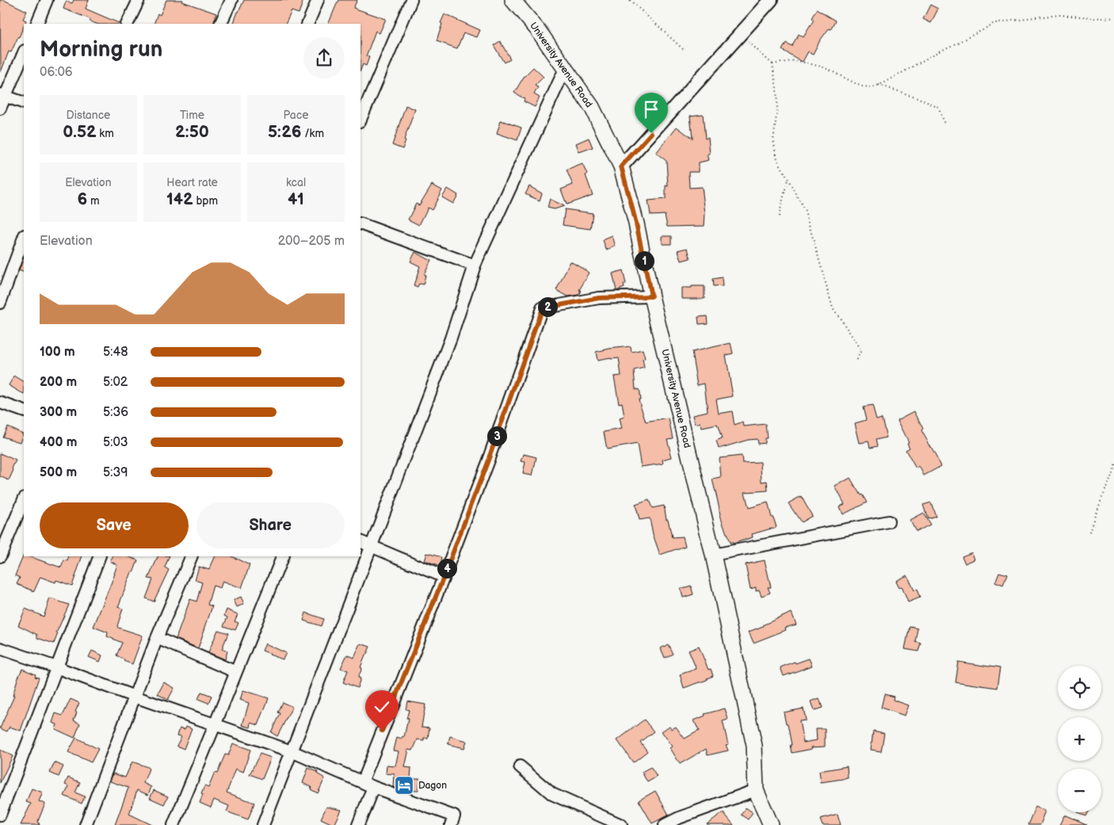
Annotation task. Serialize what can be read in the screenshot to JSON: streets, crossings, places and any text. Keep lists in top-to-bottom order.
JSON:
{
  "streets": {
    "main road": ["University Avenue Road"]
  },
  "places": {
    "hotel": ["Dagon"]
  },
  "page": {
    "heading": ["Morning run", "06:06"],
    "stats": [
      ["Distance", "0.52 km"],
      ["Time", "2:50"],
      ["Pace", "5:26 /km"],
      ["Elevation", "6 m"],
      ["Heart rate", "142 bpm"],
      ["kcal", "41"]
    ],
    "chart": ["Elevation", "200–205 m"],
    "pins": [
      "1",
      "2",
      "3",
      "4"
    ],
    "list": [
      {
        "name": "100 m",
        "note": "5:48"
      },
      {
        "name": "200 m",
        "note": "5:02"
      },
      {
        "name": "300 m",
        "note": "5:36"
      },
      {
        "name": "400 m",
        "note": "5:03"
      },
      {
        "name": "500 m",
        "note": "5:39"
      }
    ],
    "buttons": ["Save", "Share"],
    "map_buttons": ["+", "−"]
  }
}
